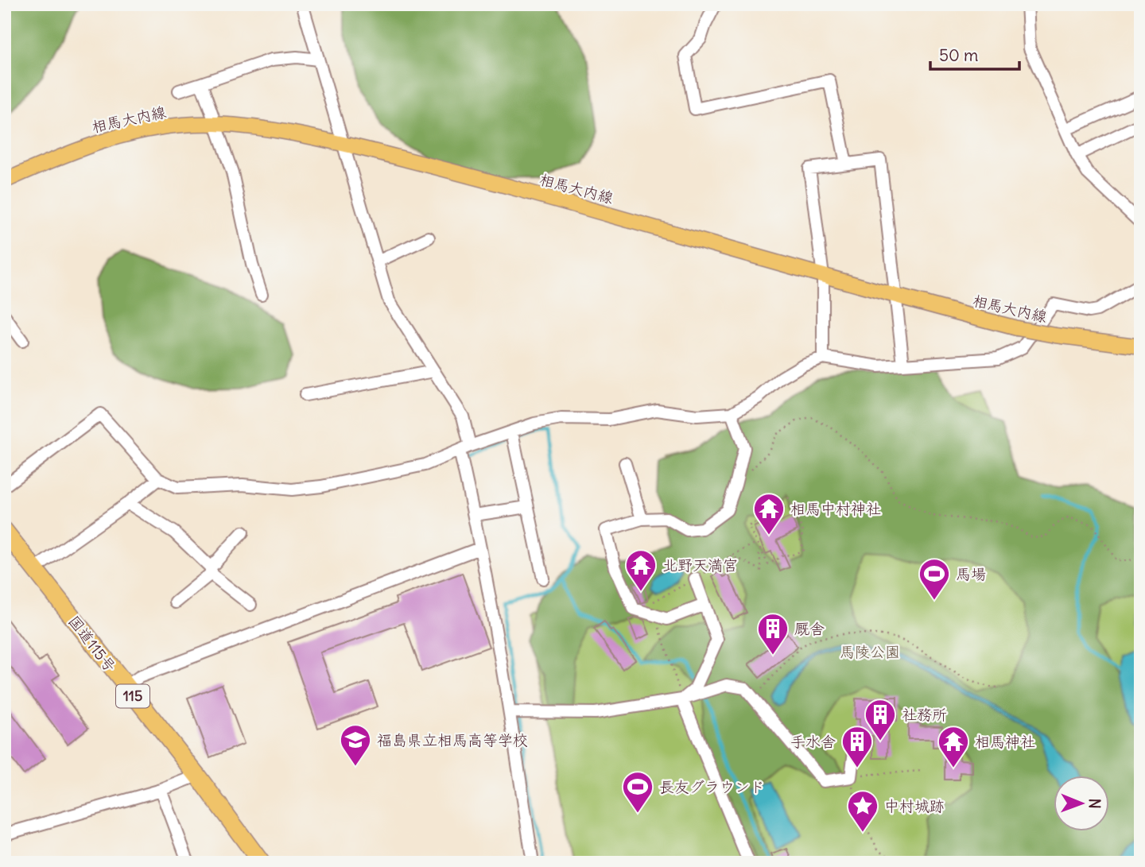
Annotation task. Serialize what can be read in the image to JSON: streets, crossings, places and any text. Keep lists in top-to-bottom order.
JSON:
{
  "streets": {
    "highway": ["国道115号", "115"],
    "main road": ["相馬大内線"]
  },
  "parks": ["馬陵公園"],
  "places": {
    "temple": ["相馬中村神社", "北野天満宮", "相馬神社"],
    "sports": ["馬場", "長友グラウンド"],
    "building": ["厩舎", "社務所", "手水舎"],
    "school or university": ["福島県立相馬高等学校"],
    "place": ["中村城跡"]
  },
  "scale_bar": "50 m",
  "north": "right"
}
